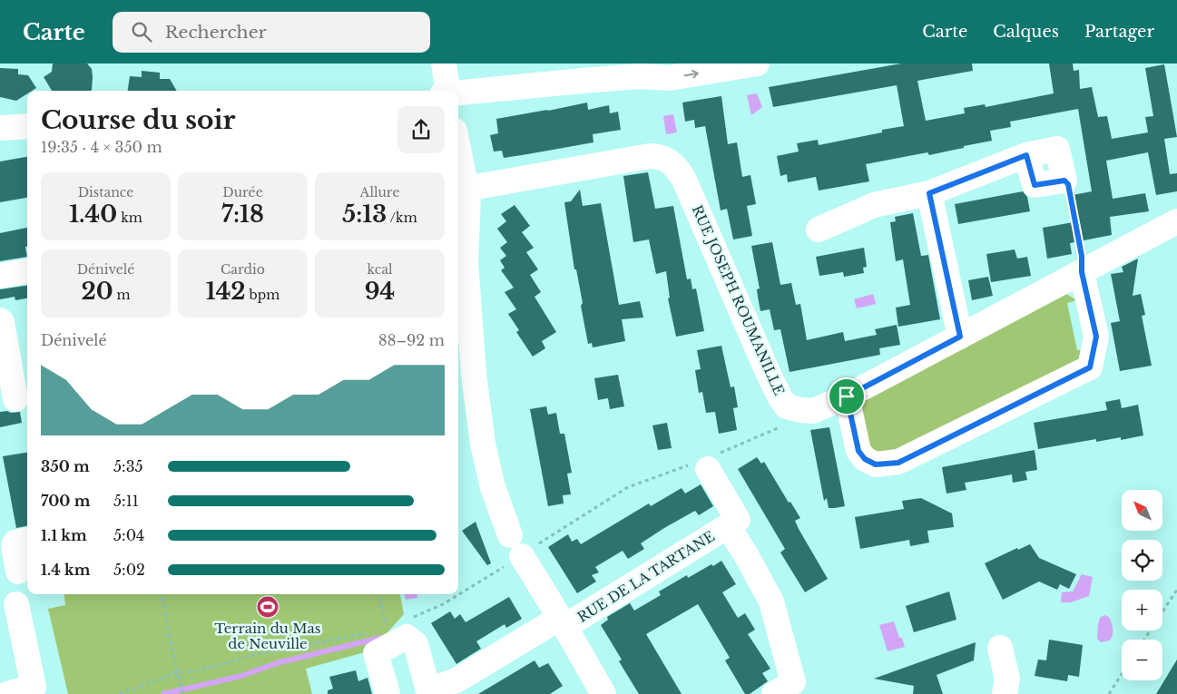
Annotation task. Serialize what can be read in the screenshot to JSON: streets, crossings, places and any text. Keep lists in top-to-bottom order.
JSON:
{
  "streets": {
    "street": ["RUE JOSEPH ROUMANILLE", "RUE DE LA TARTANE"]
  },
  "places": {
    "sports": ["Terrain du Mas de Neuville"]
  },
  "north": "top left",
  "page": {
    "header": "Carte",
    "search": "Rechercher",
    "nav": ["Carte", "Calques", "Partager"],
    "heading": ["Course du soir", "19:35 · 4 × 350 m"],
    "stats": [
      ["Distance", "1.40 km"],
      ["Durée", "7:18"],
      ["Allure", "5:13 /km"],
      ["Dénivelé", "20 m"],
      ["Cardio", "142 bpm"],
      ["kcal", "94"]
    ],
    "chart": ["Dénivelé", "88–92 m"],
    "list": [
      {
        "name": "350 m",
        "note": "5:35"
      },
      {
        "name": "700 m",
        "note": "5:11"
      },
      {
        "name": "1.1 km",
        "note": "5:04"
      },
      {
        "name": "1.4 km",
        "note": "5:02"
      }
    ],
    "map_buttons": ["+", "−"]
  }
}
